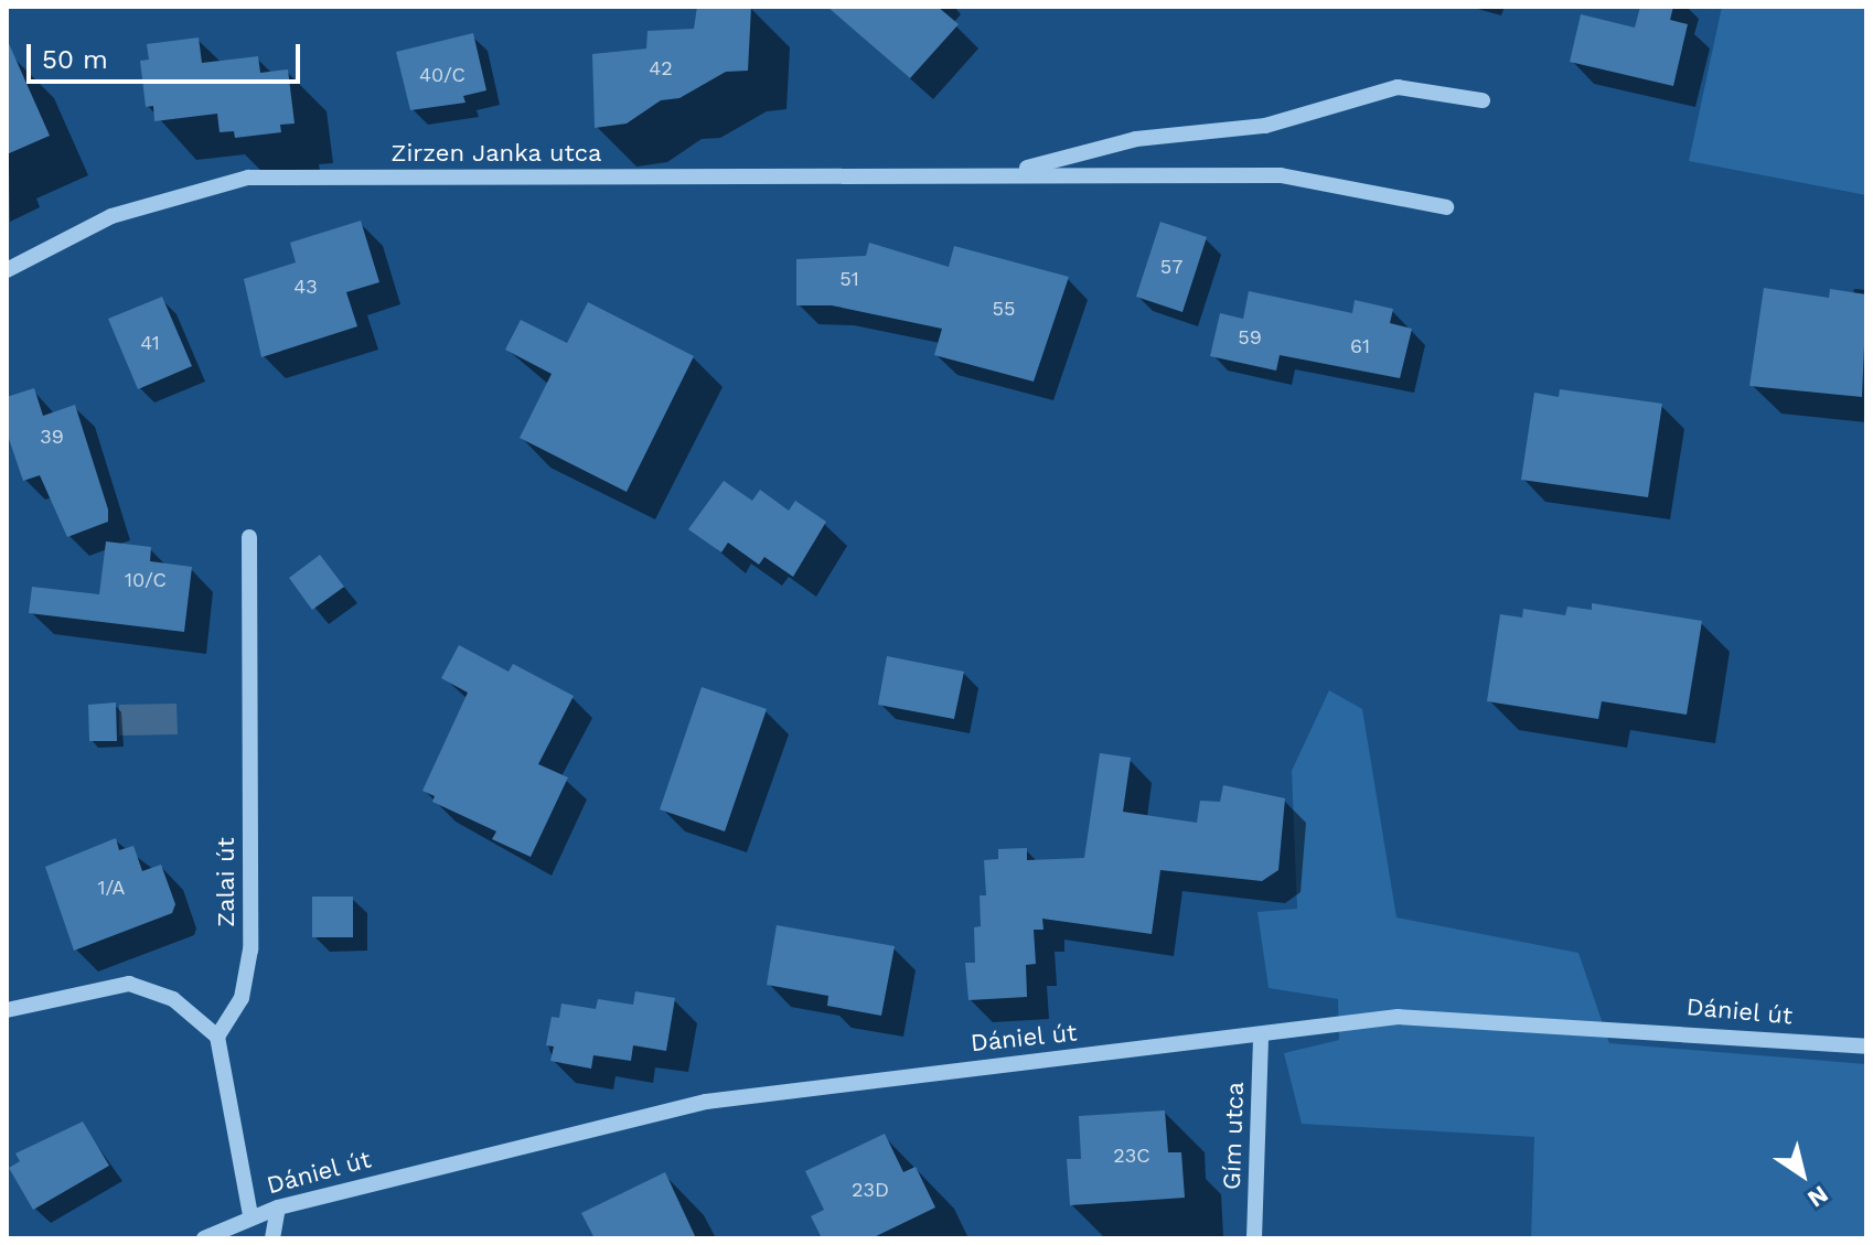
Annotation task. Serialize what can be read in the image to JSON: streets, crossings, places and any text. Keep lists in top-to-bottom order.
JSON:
{
  "streets": {
    "street": [
      "Zirzen Janka utca",
      "Zalai út",
      "Dániel út",
      "Gím utca"
    ]
  },
  "crossings": [
    ["Dániel út", "Gím utca"]
  ],
  "house_numbers": [
    "42",
    "40/C",
    "57",
    "51",
    "43",
    "55",
    "59",
    "41",
    "61",
    "39",
    "10/C",
    "1/A",
    "23C",
    "23D"
  ],
  "scale_bar": "50 m",
  "north": "bottom right"
}
